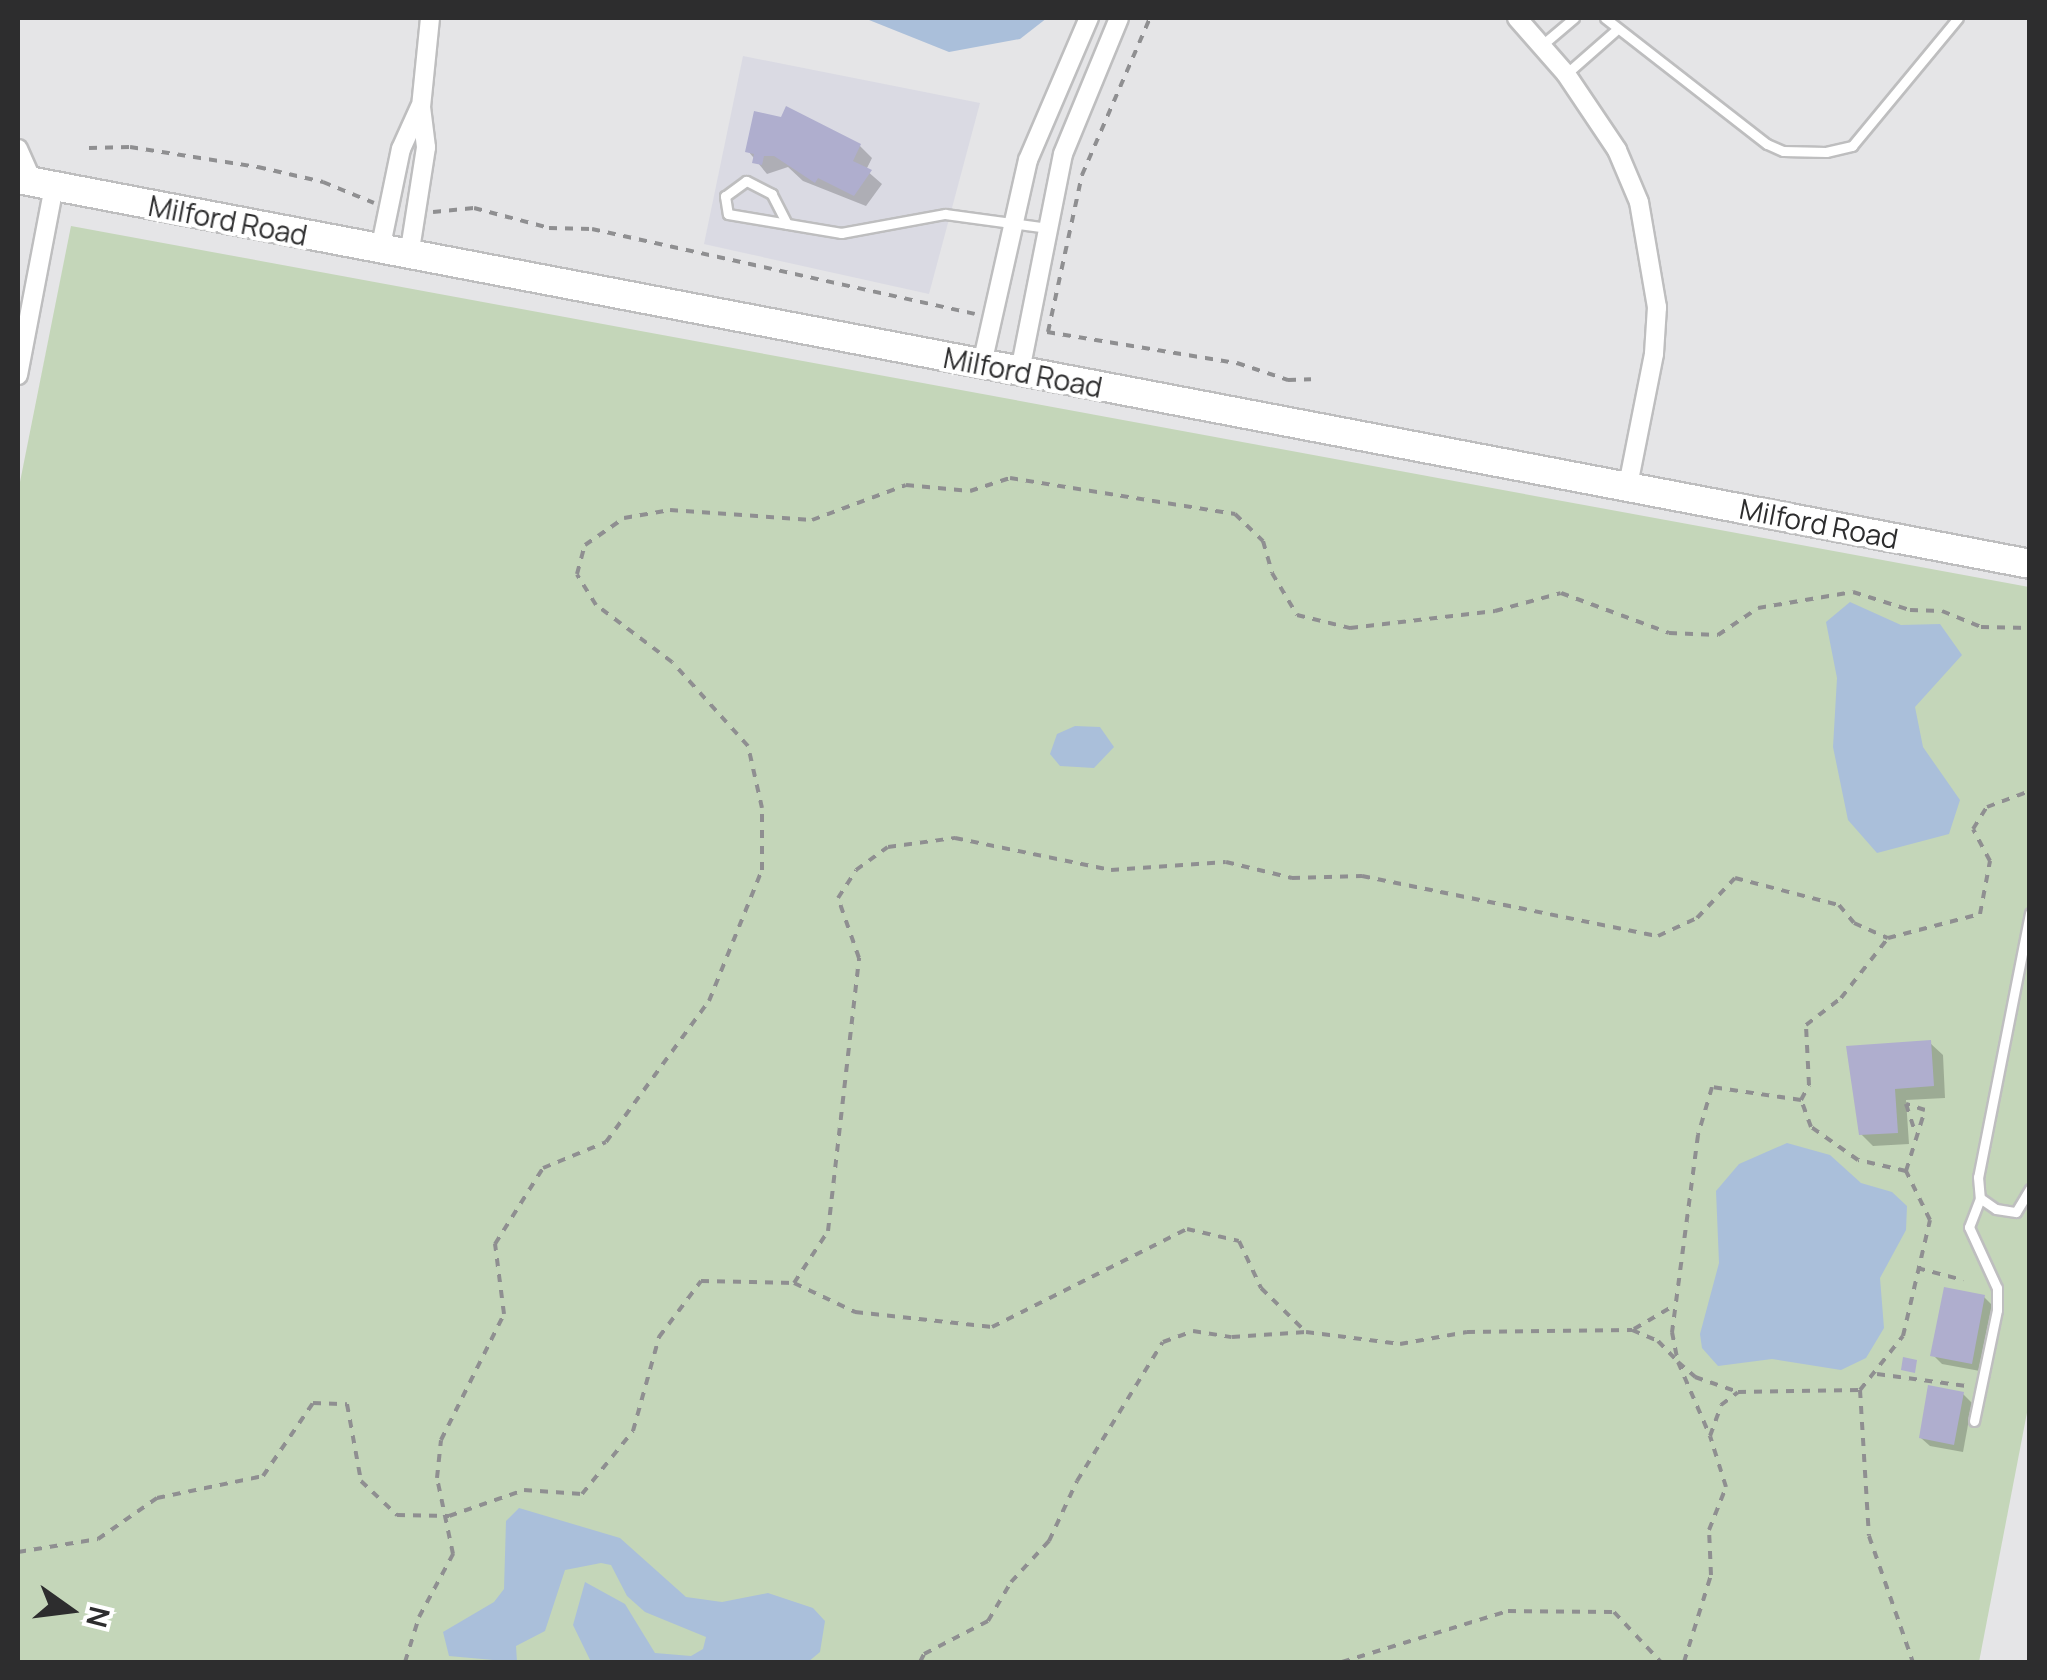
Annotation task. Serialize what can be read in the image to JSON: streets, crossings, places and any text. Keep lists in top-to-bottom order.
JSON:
{
  "streets": {
    "street": ["Milford Road"]
  },
  "north": "right"
}
